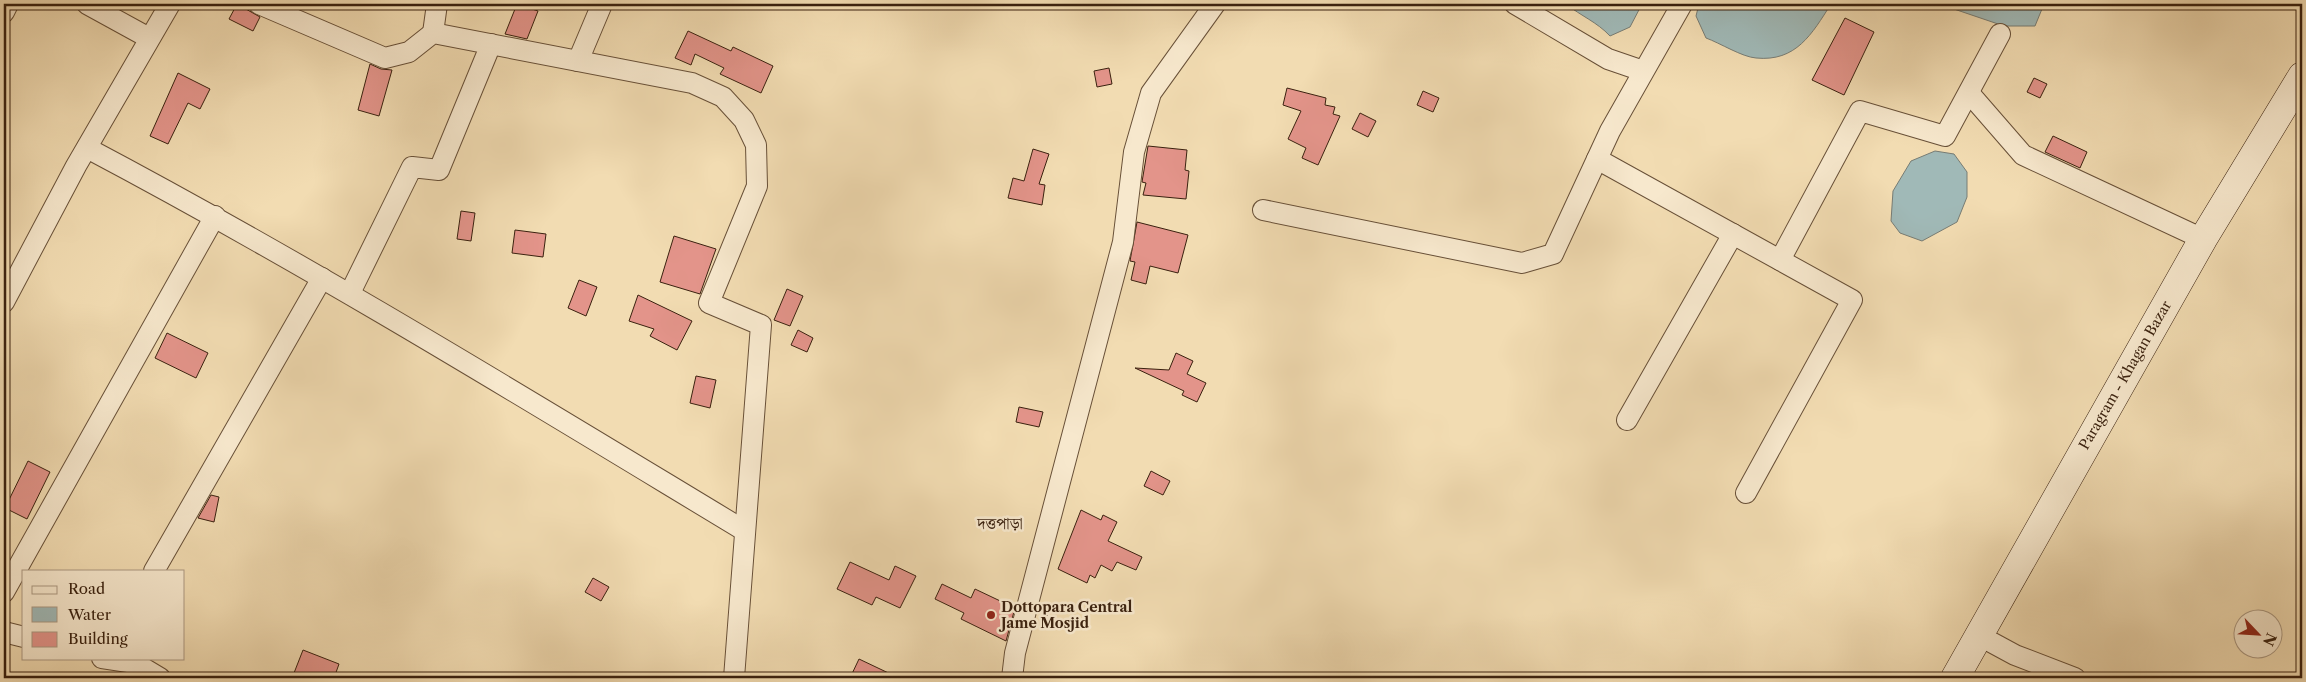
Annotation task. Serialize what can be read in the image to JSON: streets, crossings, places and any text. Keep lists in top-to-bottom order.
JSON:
{
  "streets": {
    "street": ["Paragram - Khagan Bazar"]
  },
  "districts": ["দত্তপাড়া"],
  "places": ["Dottopara Central Jame Mosjid"],
  "legend": ["Road", "Water", "Building"],
  "north": "bottom right"
}
